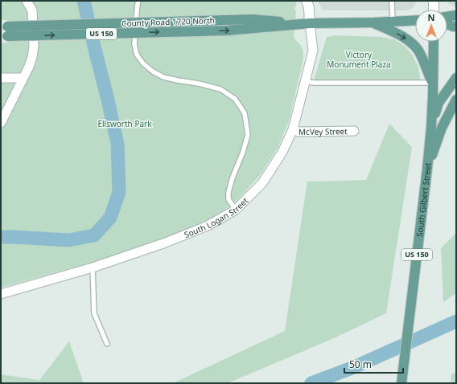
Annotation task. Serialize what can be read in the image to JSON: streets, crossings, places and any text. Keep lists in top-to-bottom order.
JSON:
{
  "streets": {
    "main road": ["County Road 1720 North", "US 150", "South Gilbert Street"],
    "street": ["McVey Street", "South Logan Street"]
  },
  "crossings": [
    ["County Road 1720 North", "South Logan Street"],
    ["McVey Street", "South Logan Street"]
  ],
  "parks": ["Victory Monument Plaza", "Ellsworth Park"],
  "scale_bar": "50 m",
  "north": "top"
}
